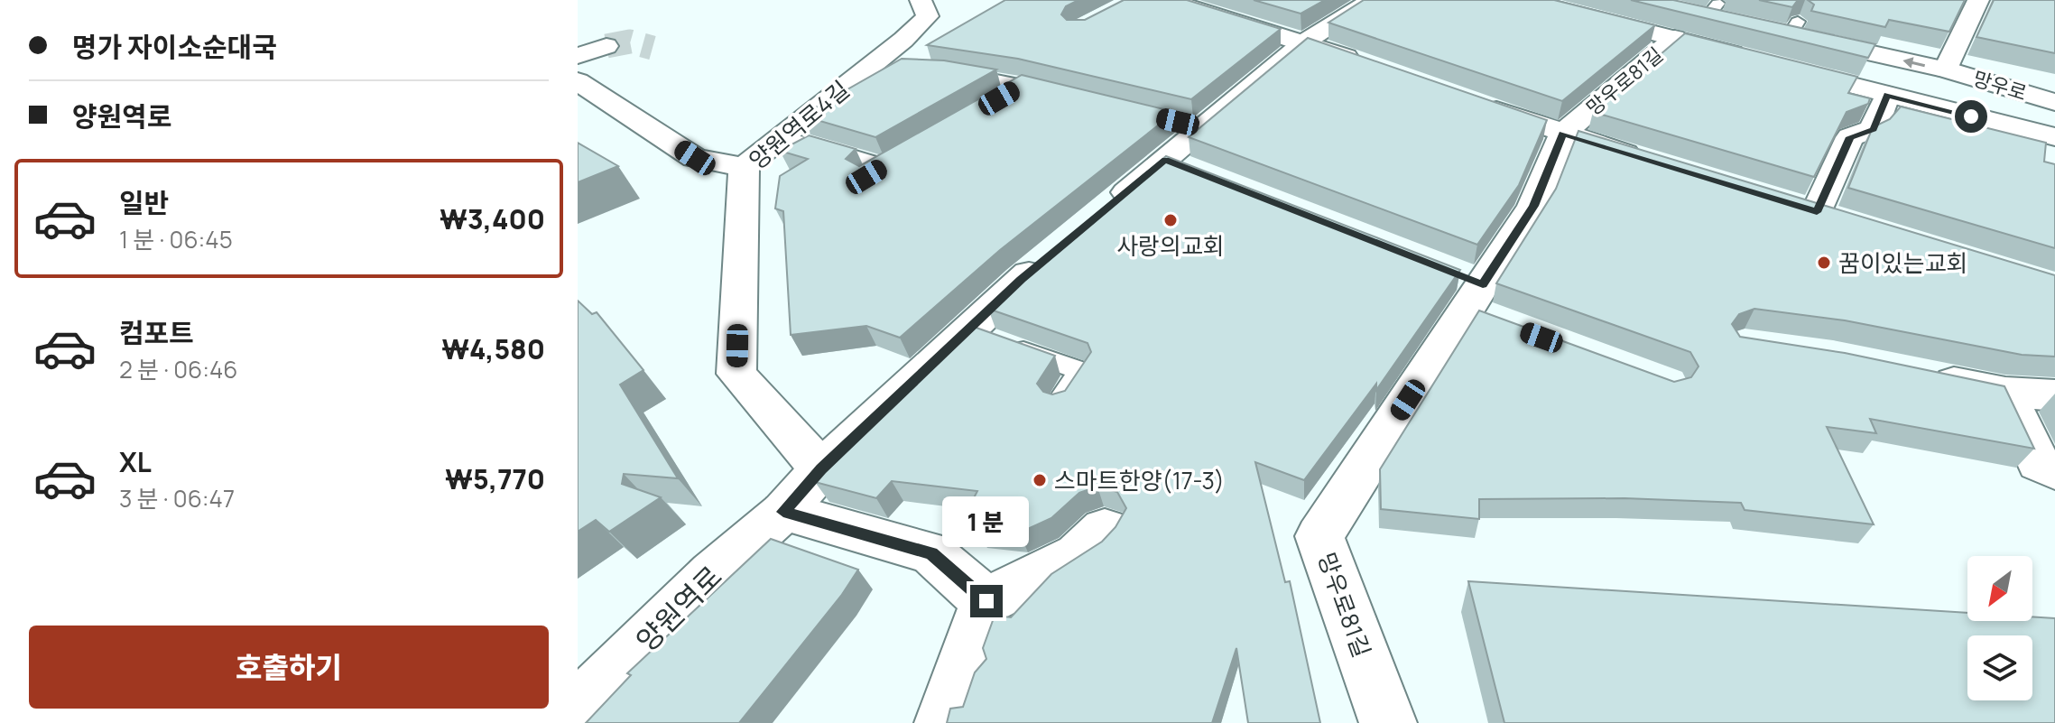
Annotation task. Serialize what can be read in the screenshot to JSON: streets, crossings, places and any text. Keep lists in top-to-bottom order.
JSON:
{
  "streets": {
    "street": [
      "망우로81길",
      "망우로",
      "양원역로4길",
      "양원역로"
    ]
  },
  "crossings": [
    ["양원역로4길", "양원역로"]
  ],
  "places": ["사랑의교회", "꿈이있는교회", "스마트한양(17-3)"],
  "north": "bottom left",
  "page": {
    "banner": ["명가 자이소순대국", "양원역로"],
    "list": [
      {
        "name": "일반",
        "note": "1 분 · 06:45",
        "value": "₩3,400"
      },
      {
        "name": "컴포트",
        "note": "2 분 · 06:46",
        "value": "₩4,580"
      },
      {
        "name": "XL",
        "note": "3 분 · 06:47",
        "value": "₩5,770"
      }
    ],
    "bubble": "1 분",
    "buttons": "호출하기"
  }
}
